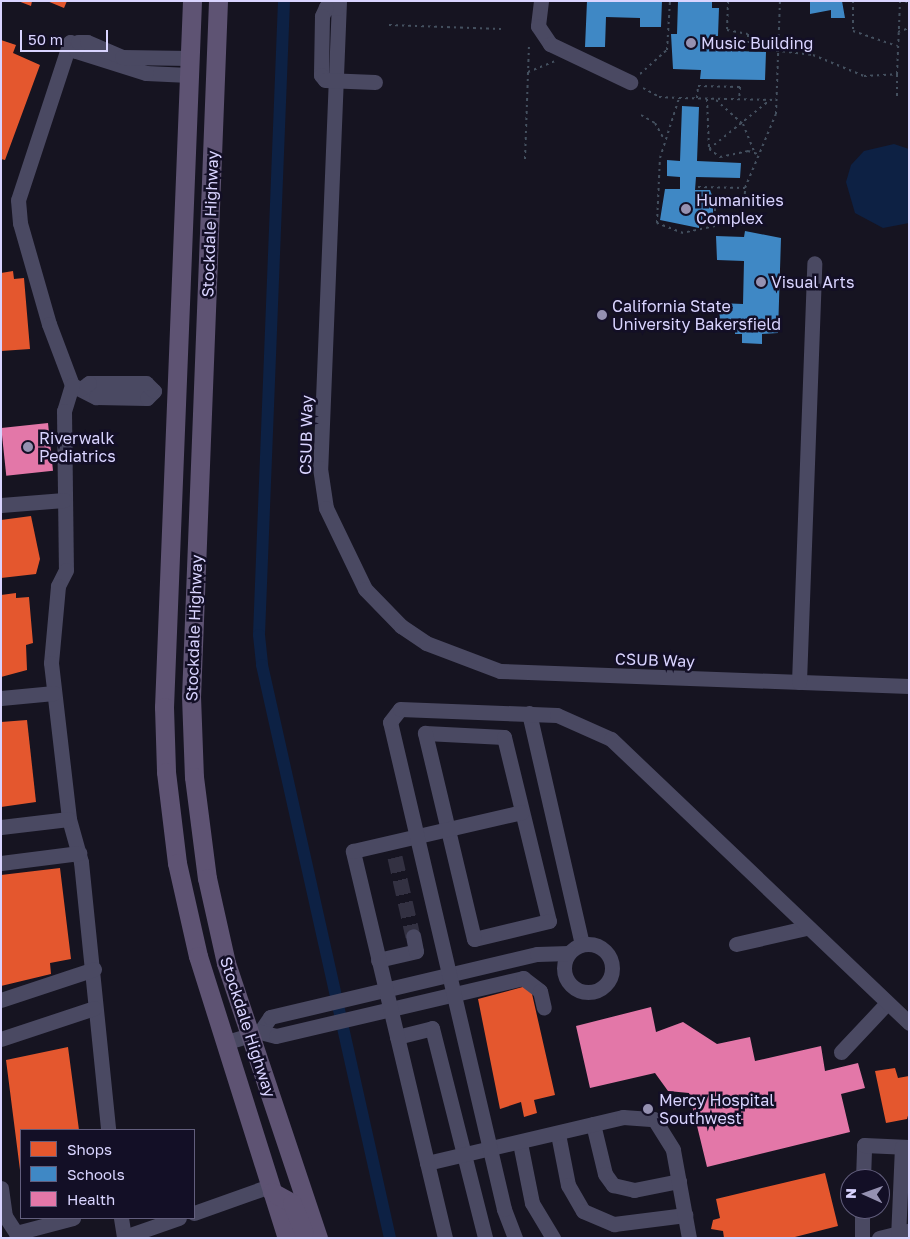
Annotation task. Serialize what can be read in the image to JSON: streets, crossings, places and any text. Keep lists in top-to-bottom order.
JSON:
{
  "streets": {
    "main road": ["Stockdale Highway"],
    "street": ["CSUB Way"]
  },
  "places": [
    "Music Building",
    "Humanities Complex",
    "Visual Arts",
    "California State University Bakersfield",
    "Riverwalk Pediatrics",
    "Mercy Hospital Southwest"
  ],
  "legend": ["Shops", "Schools", "Health"],
  "scale_bar": "50 m",
  "north": "left"
}
